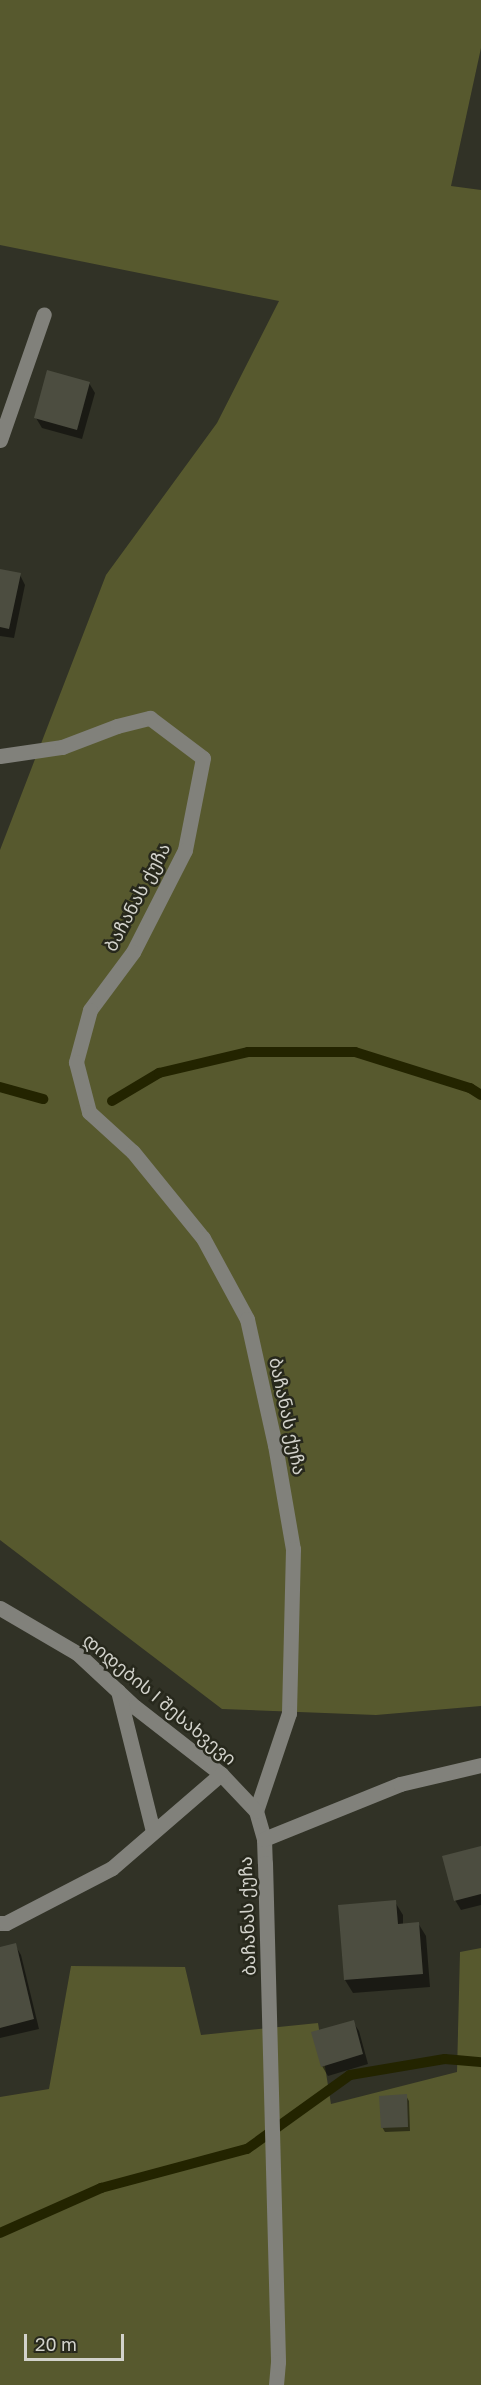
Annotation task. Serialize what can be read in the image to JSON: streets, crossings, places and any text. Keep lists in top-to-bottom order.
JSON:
{
  "streets": {
    "street": ["ბაჩანას ქუჩა", "დიდების I შესახვევი"]
  },
  "crossings": [
    ["ბაჩანას ქუჩა", "დიდების I შესახვევი"]
  ],
  "scale_bar": "20 m"
}
